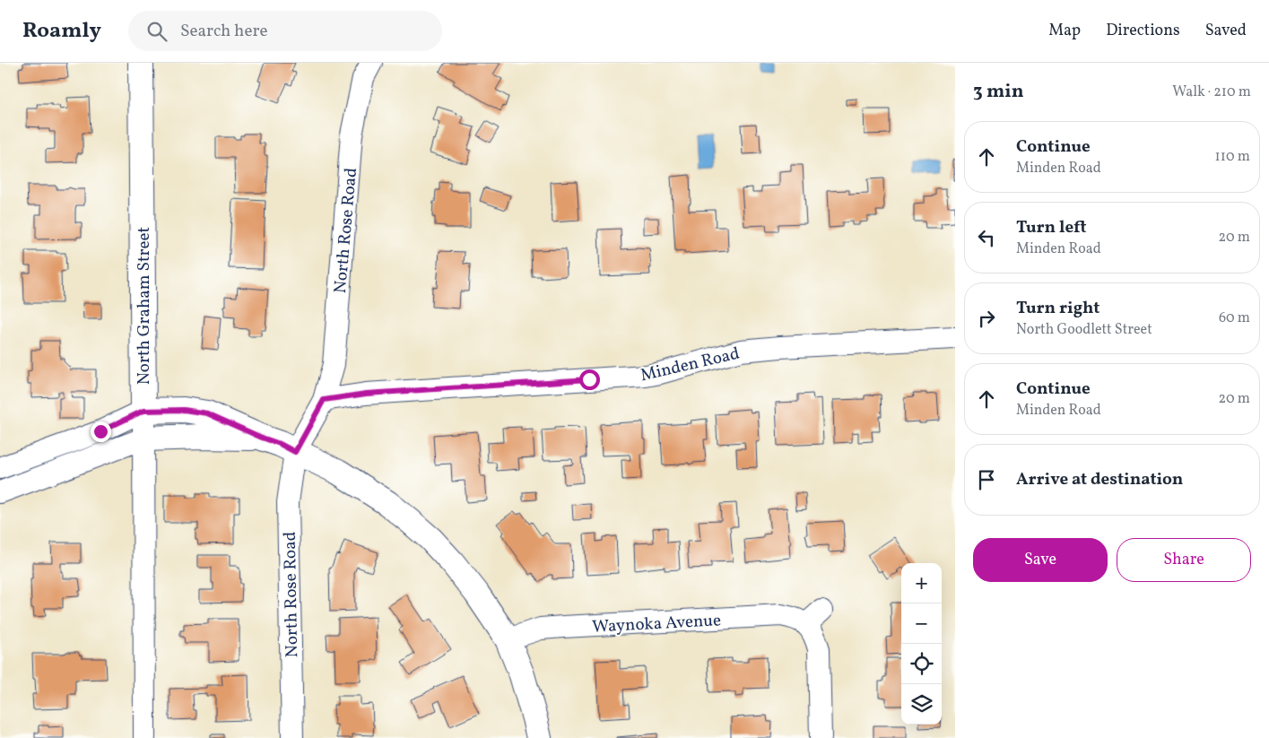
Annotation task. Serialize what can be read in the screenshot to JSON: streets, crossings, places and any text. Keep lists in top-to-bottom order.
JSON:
{
  "streets": {
    "main road": ["North Graham Street"],
    "street": ["North Rose Road", "Minden Road", "Waynoka Avenue"]
  },
  "crossings": [
    ["North Rose Road", "Minden Road"]
  ],
  "page": {
    "header": "Roamly",
    "search": "Search here",
    "nav": ["Map", "Directions", "Saved"],
    "heading": ["3 min", "Walk · 210 m"],
    "list": [
      ["Continue", "Minden Road", "110 m"],
      ["Turn left", "Minden Road", "20 m"],
      ["Turn right", "North Goodlett Street", "60 m"],
      ["Continue", "Minden Road", "20 m"],
      "Arrive at destination"
    ],
    "buttons": ["Save", "Share"],
    "map_buttons": ["+", "−"]
  }
}
